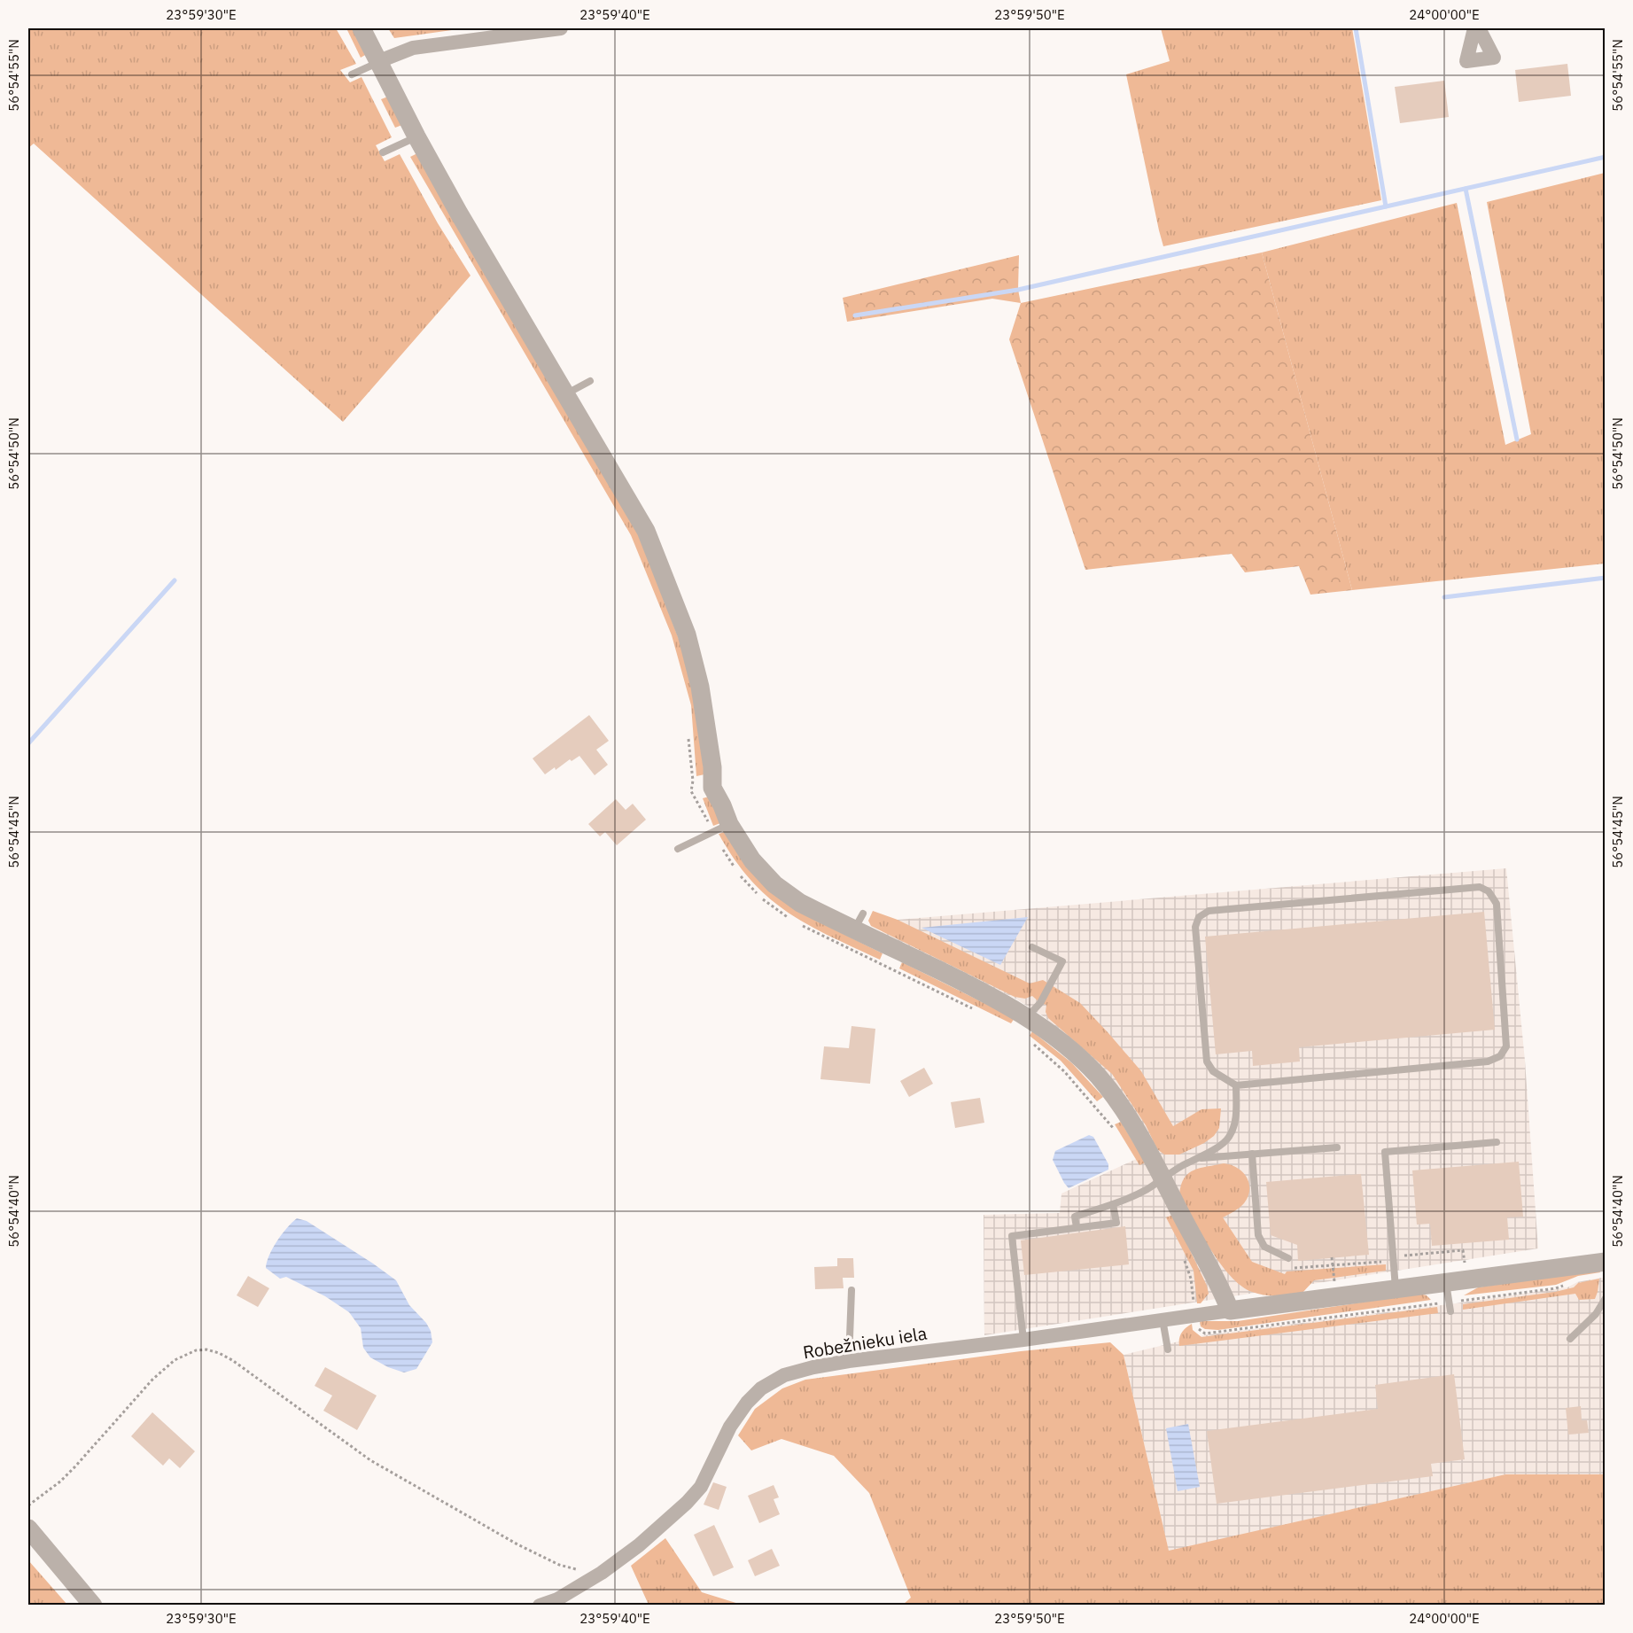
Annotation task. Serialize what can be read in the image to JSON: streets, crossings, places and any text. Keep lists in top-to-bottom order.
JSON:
{
  "streets": {
    "street": ["Robežnieku iela"]
  },
  "coordinates": [
    "23°59'30\"E",
    "23°59'40\"E",
    "23°59'50\"E",
    "24°00'00\"E",
    "56°54'55\"N",
    "56°54'50\"N",
    "56°54'45\"N",
    "56°54'40\"N"
  ]
}
